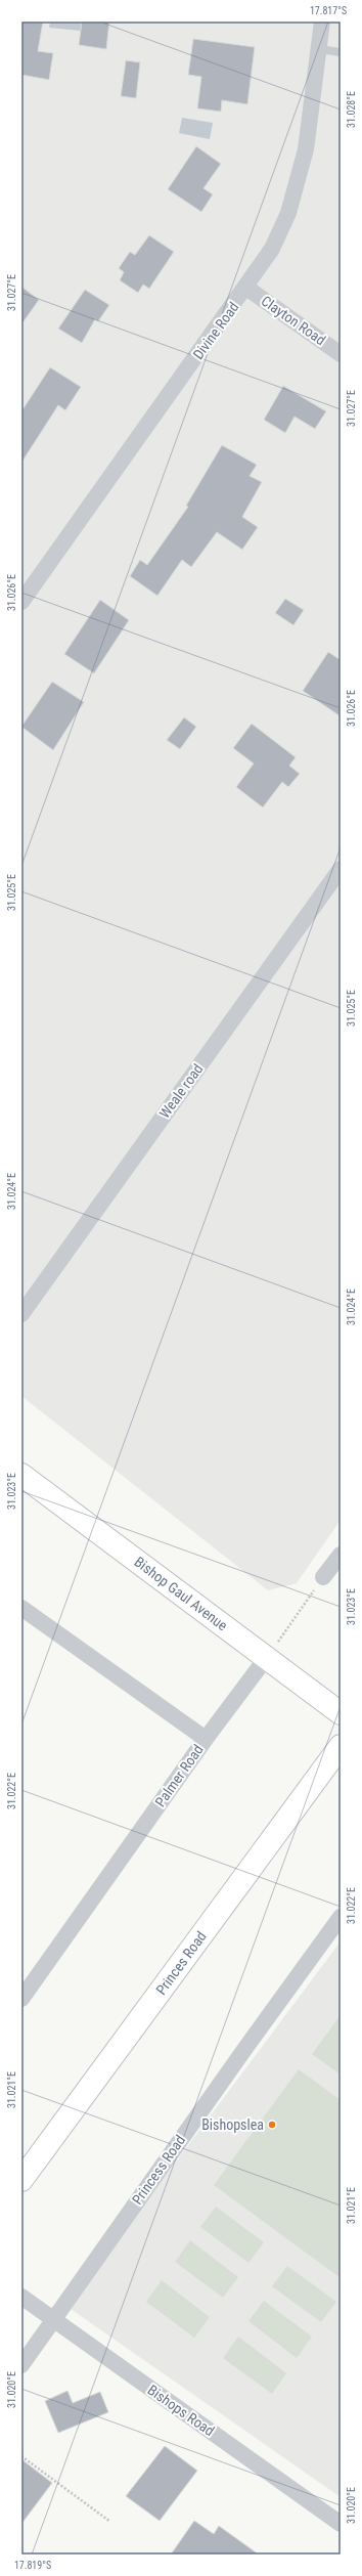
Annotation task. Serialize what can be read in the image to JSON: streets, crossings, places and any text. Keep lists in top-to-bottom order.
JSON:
{
  "streets": {
    "main road": ["Bishop Gaul Avenue", "Princes Road"],
    "street": [
      "Clayton Road",
      "Divine Road",
      "Weale road",
      "Palmer Road",
      "Princess Road",
      "Bishops Road"
    ]
  },
  "crossings": [
    ["Clayton Road", "Divine Road"],
    ["Bishop Gaul Avenue", "Palmer Road"],
    ["Princess Road", "Bishops Road"]
  ],
  "places": ["Bishopslea"],
  "coordinates": [
    "17.817°S",
    "31.028°E",
    "31.027°E",
    "31.026°E",
    "31.025°E",
    "31.024°E",
    "31.023°E",
    "31.022°E",
    "31.021°E",
    "31.020°E",
    "17.819°S"
  ]
}
